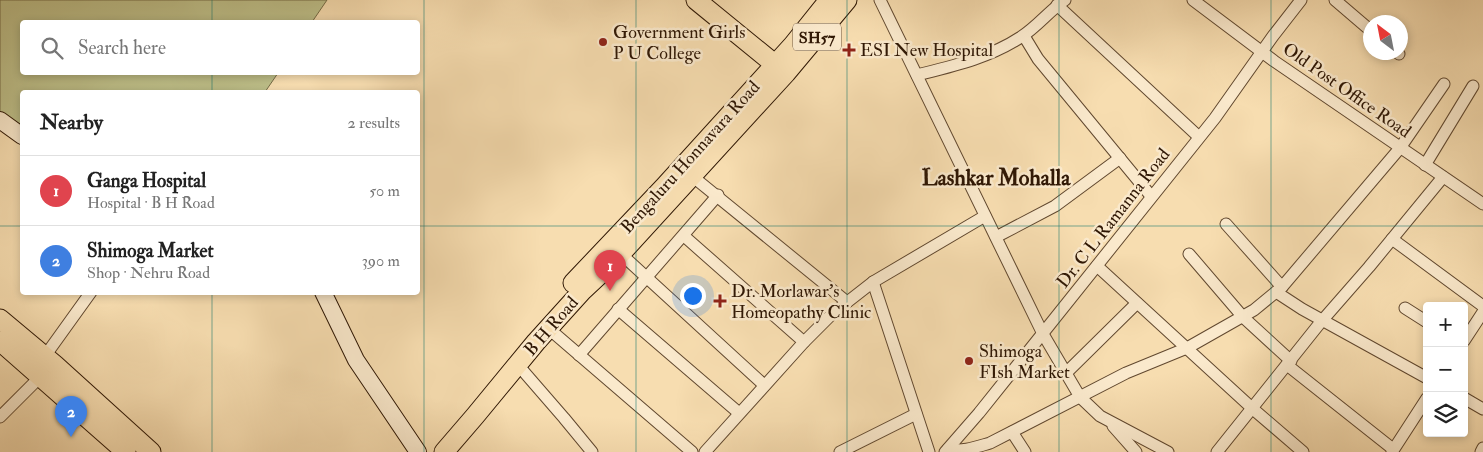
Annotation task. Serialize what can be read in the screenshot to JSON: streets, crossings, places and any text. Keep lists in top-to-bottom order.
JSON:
{
  "streets": {
    "main road": ["SH57", "Bengaluru Honnavara Road", "B H Road"],
    "street": ["Old Post Office Road", "Dr. C L Ramanna Road"]
  },
  "crossings": [
    ["SH57", "Bengaluru Honnavara Road"],
    ["SH57", "B H Road"],
    ["Old Post Office Road", "Dr. C L Ramanna Road"],
    ["Bengaluru Honnavara Road", "B H Road"]
  ],
  "districts": ["Lashkar Mohalla"],
  "places": {
    "other": ["Government Girls P U College", "Shimoga FIsh Market"],
    "health": ["ESI New Hospital", "Dr. Morlawar's Homeopathy Clinic"]
  },
  "north": "top left",
  "page": {
    "search": "Search here",
    "heading": ["Nearby", "2 results"],
    "list": [
      {
        "mark": "1",
        "name": "Ganga Hospital",
        "note": "Hospital · B H Road",
        "value": "50 m"
      },
      {
        "mark": "2",
        "name": "Shimoga Market",
        "note": "Shop · Nehru Road",
        "value": "390 m"
      }
    ],
    "pins": ["1", "2"],
    "map_buttons": ["+", "−"]
  }
}
